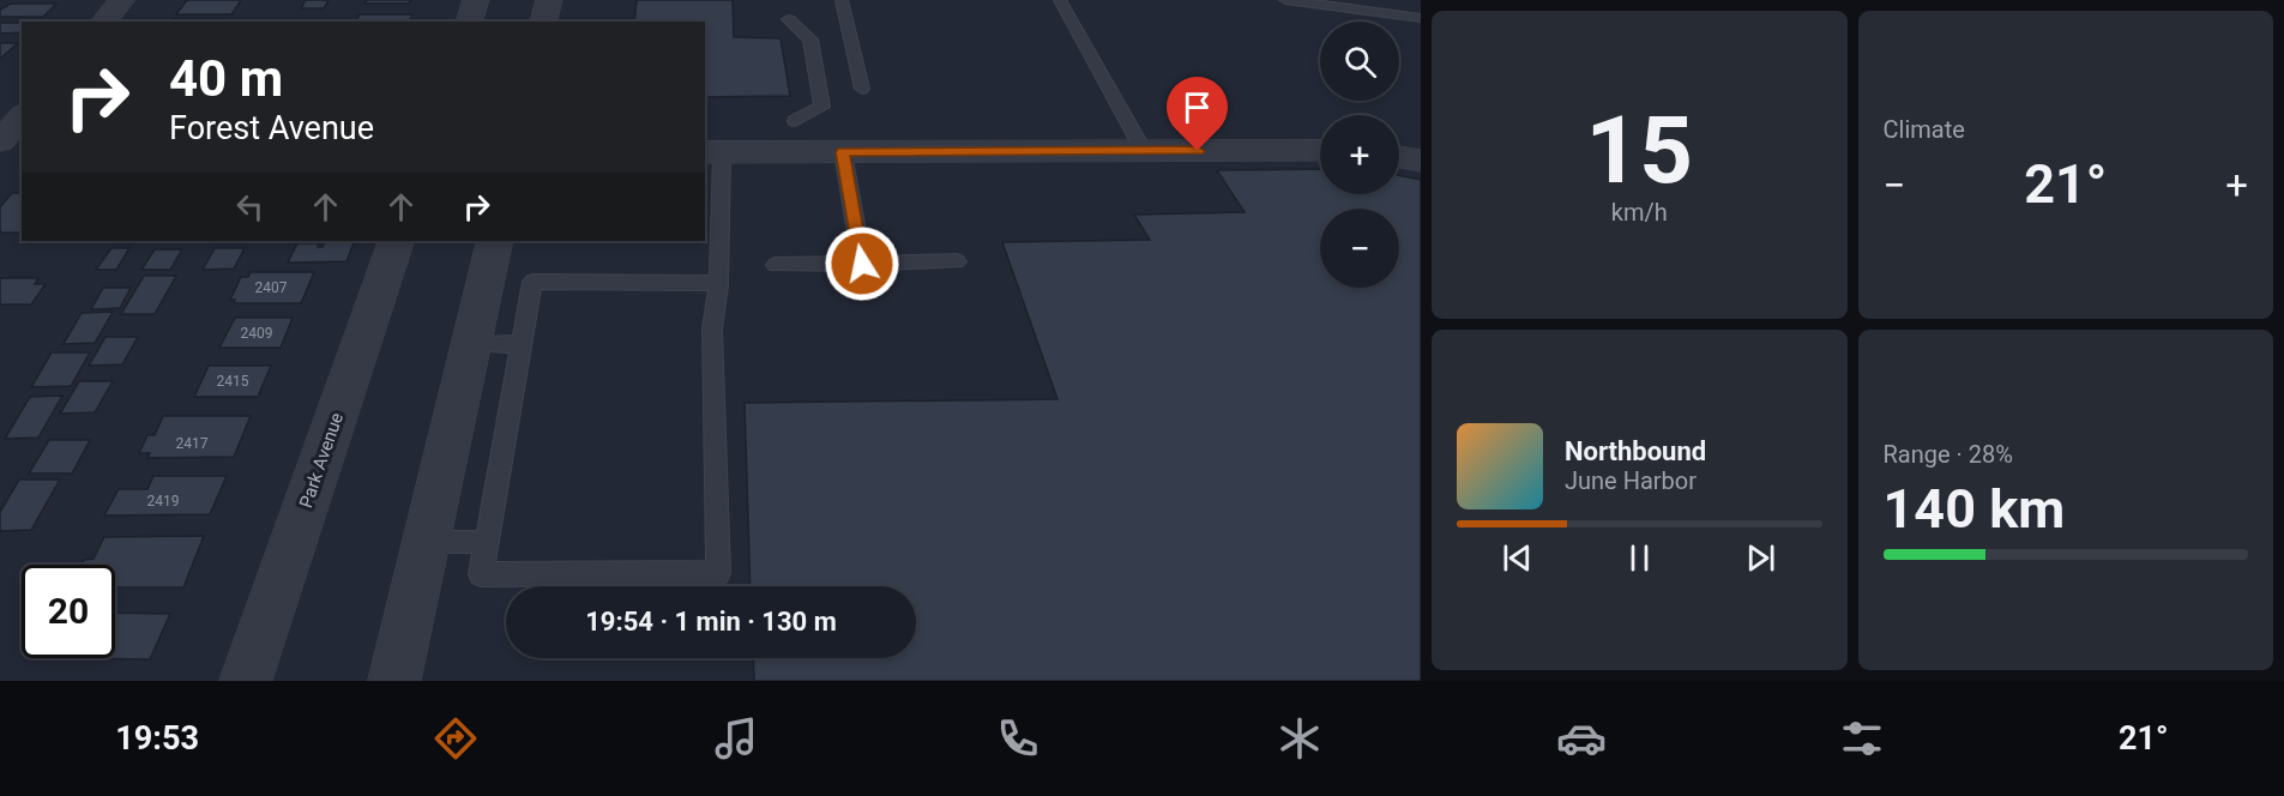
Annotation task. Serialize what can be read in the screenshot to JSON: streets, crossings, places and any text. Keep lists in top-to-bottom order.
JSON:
{
  "streets": {
    "street": ["Park Avenue"]
  },
  "house_numbers": [
    "2407",
    "2409",
    "2415",
    "2417",
    "2419"
  ],
  "page": {
    "tile": [
      ["15", "km/h"],
      "Climate",
      ["Range · 28%", "140 km"]
    ],
    "map_buttons": ["+", "−"],
    "turn": ["40 m", "Forest Avenue"],
    "heat": ["−", "21°", "+"],
    "song": ["Northbound", "June Harbor"],
    "limit": "20",
    "trip": "19:54 · 1 min · 130 m",
    "tabs": ["19:53", "21°"]
  }
}
